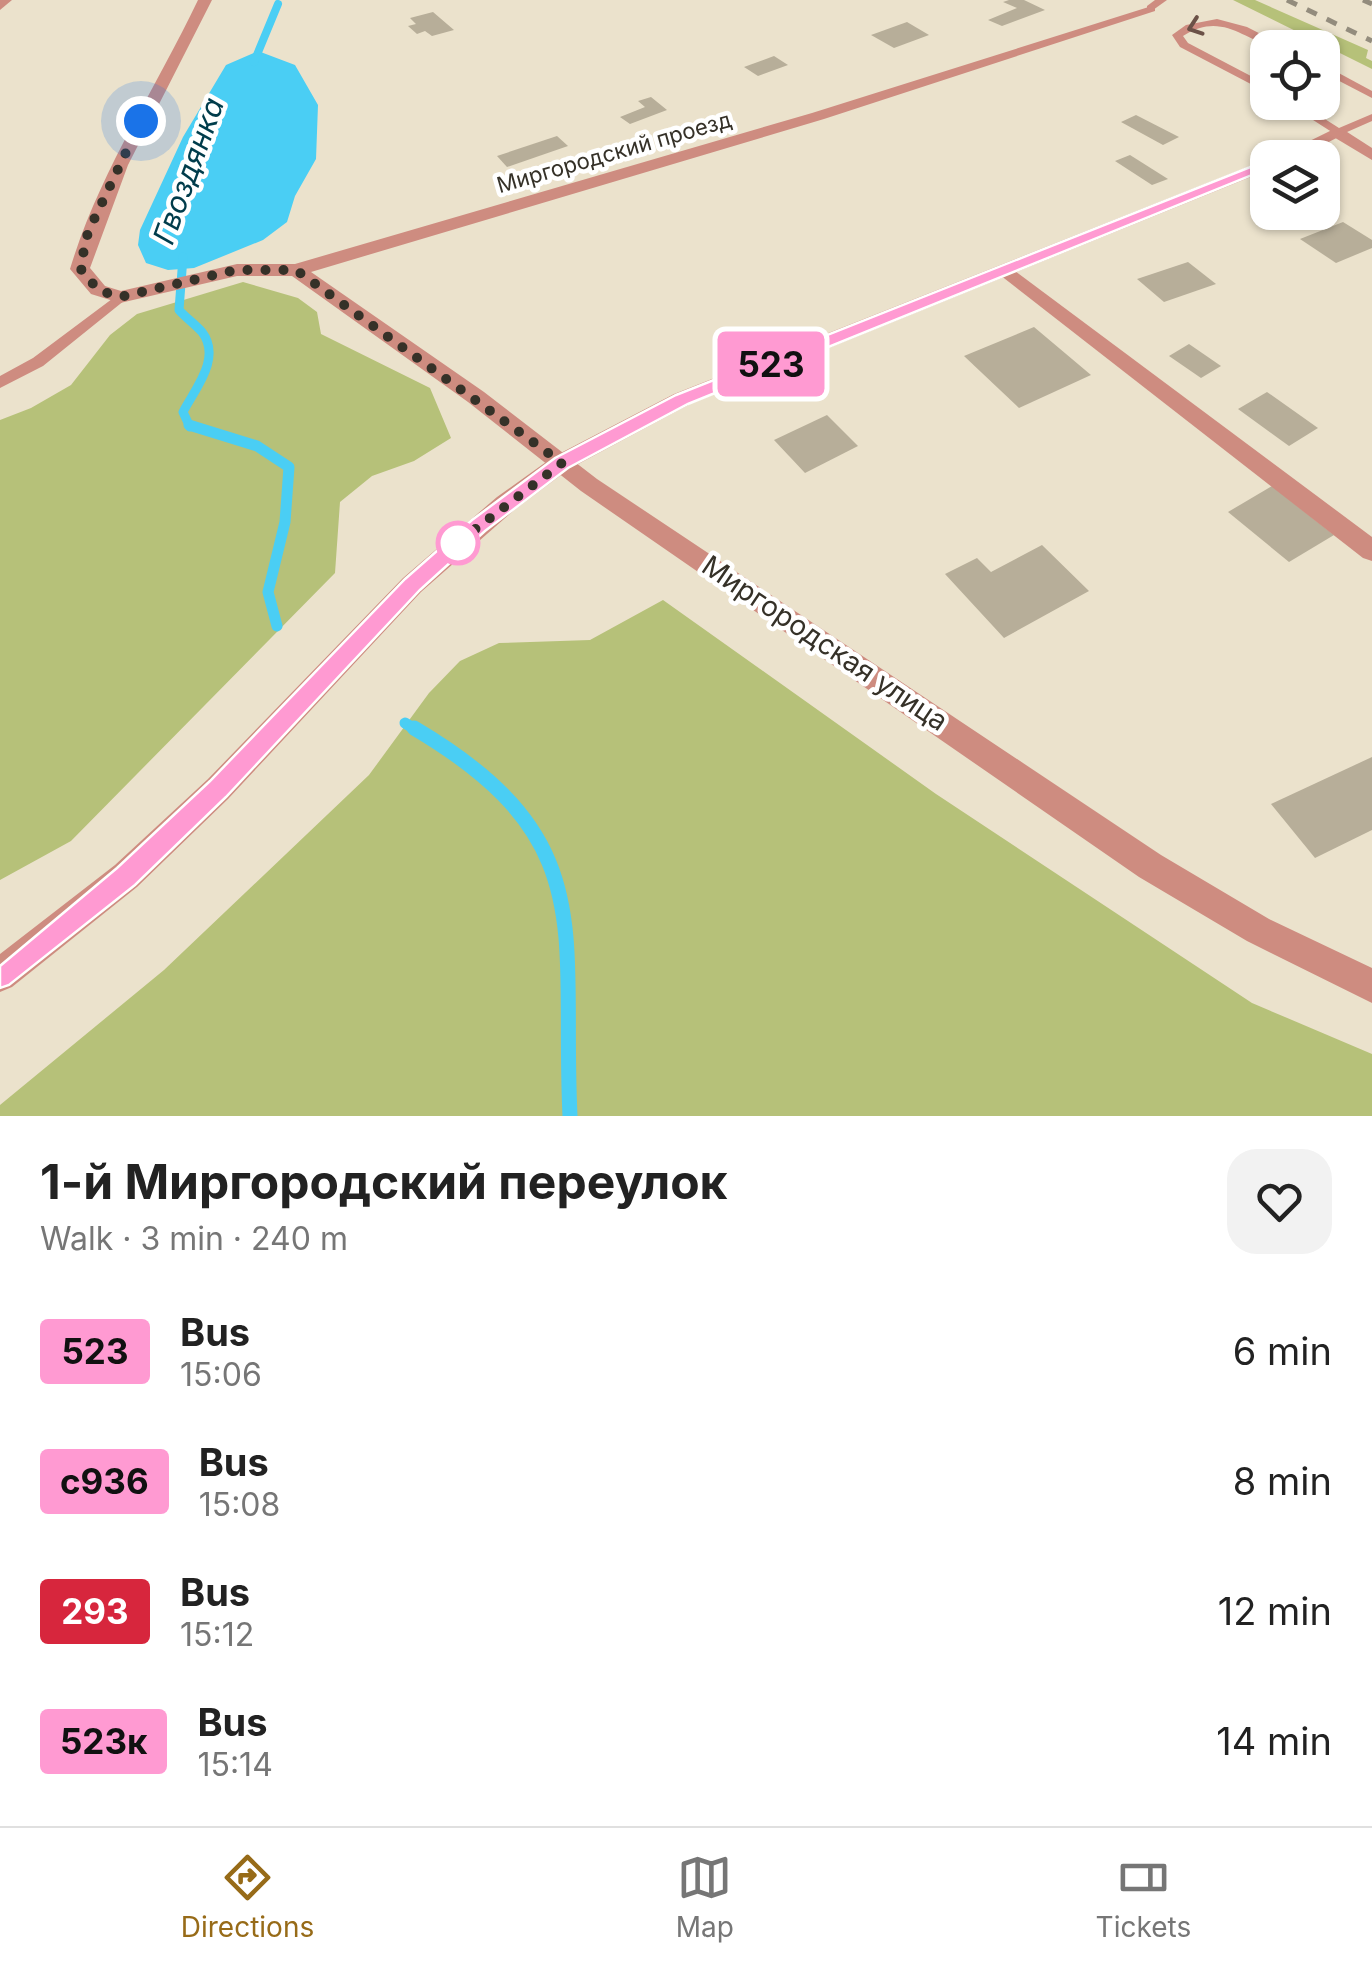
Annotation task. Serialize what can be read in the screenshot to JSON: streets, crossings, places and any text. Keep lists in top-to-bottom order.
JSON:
{
  "streets": {
    "street": ["Миргородский проезд", "Миргородская улица"]
  },
  "crossings": [
    ["Миргородский проезд", "Миргородская улица"]
  ],
  "water": ["Гвоздянка"],
  "lines": ["bus line 523"],
  "page": {
    "on_map": "523",
    "heading": ["1-й Миргородский переулок", "Walk · 3 min · 240 m"],
    "list": [
      {
        "mark": "523",
        "name": "Bus",
        "note": "15:06",
        "value": "6 min"
      },
      {
        "mark": "с936",
        "name": "Bus",
        "note": "15:08",
        "value": "8 min"
      },
      {
        "mark": "293",
        "name": "Bus",
        "note": "15:12",
        "value": "12 min"
      },
      {
        "mark": "523к",
        "name": "Bus",
        "note": "15:14",
        "value": "14 min"
      }
    ],
    "tabs": ["Directions", "Map", "Tickets"]
  }
}
